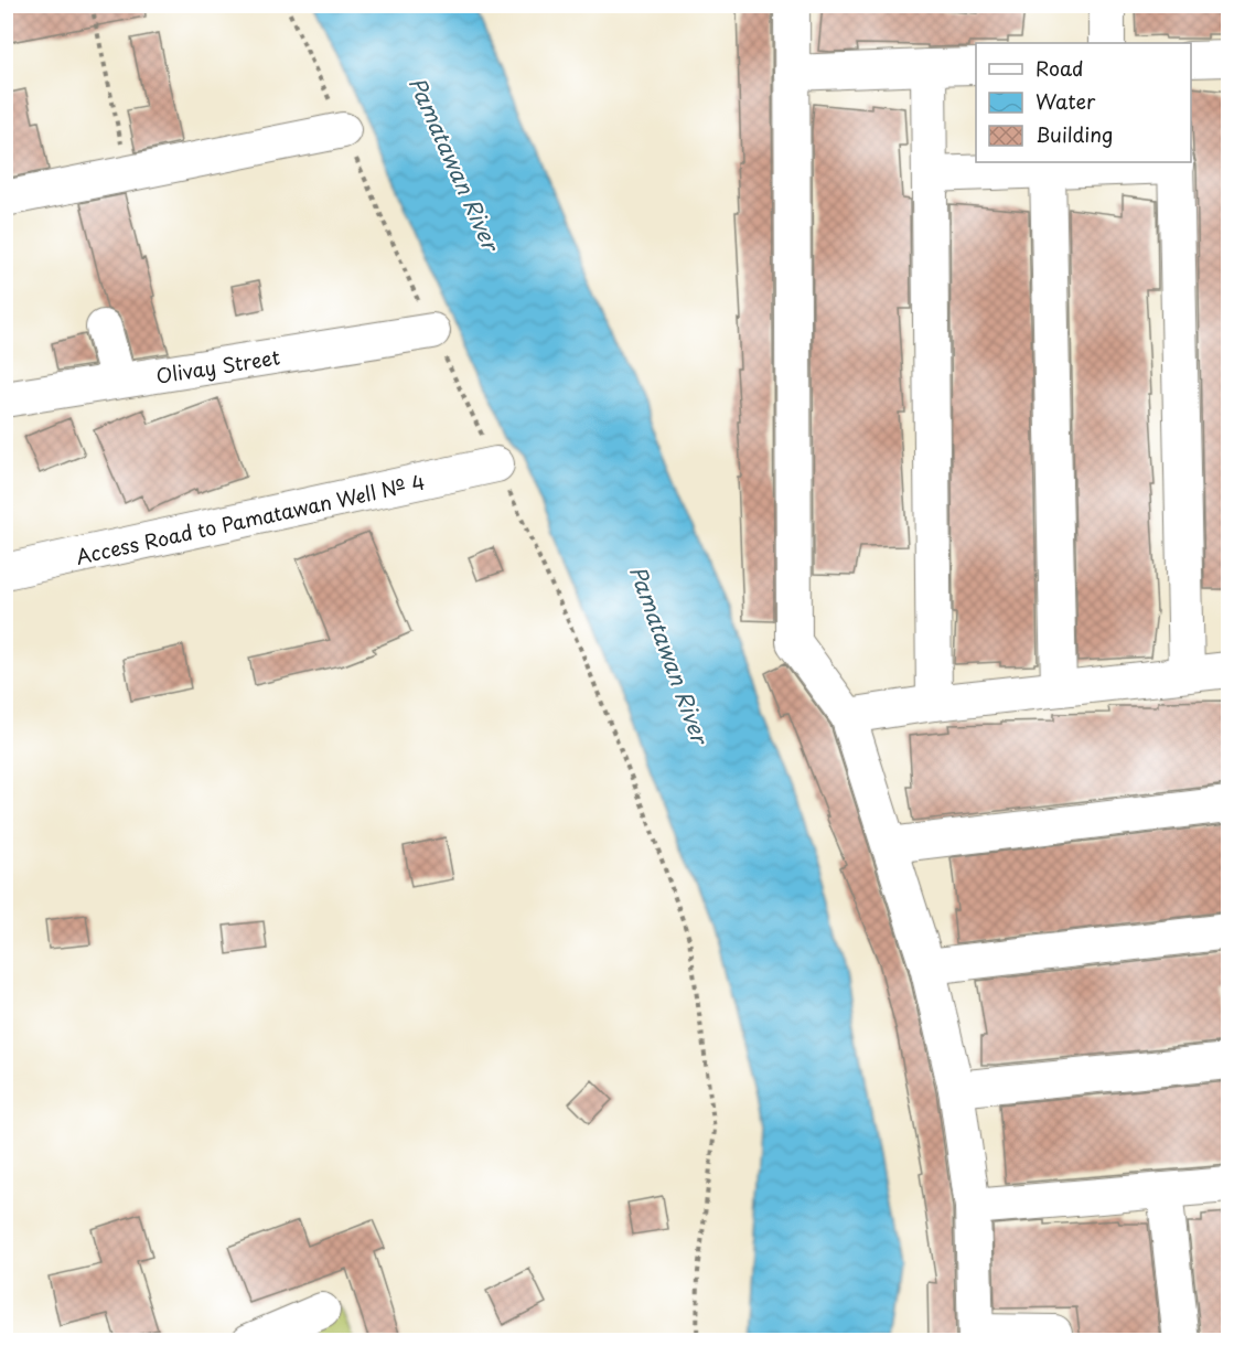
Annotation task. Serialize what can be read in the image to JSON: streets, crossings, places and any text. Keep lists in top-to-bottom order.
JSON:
{
  "streets": {
    "street": ["Olivay Street", "Access Road to Pamatawan Well № 4"]
  },
  "water": ["Pamatawan River"],
  "legend": ["Road", "Water", "Building"]
}
